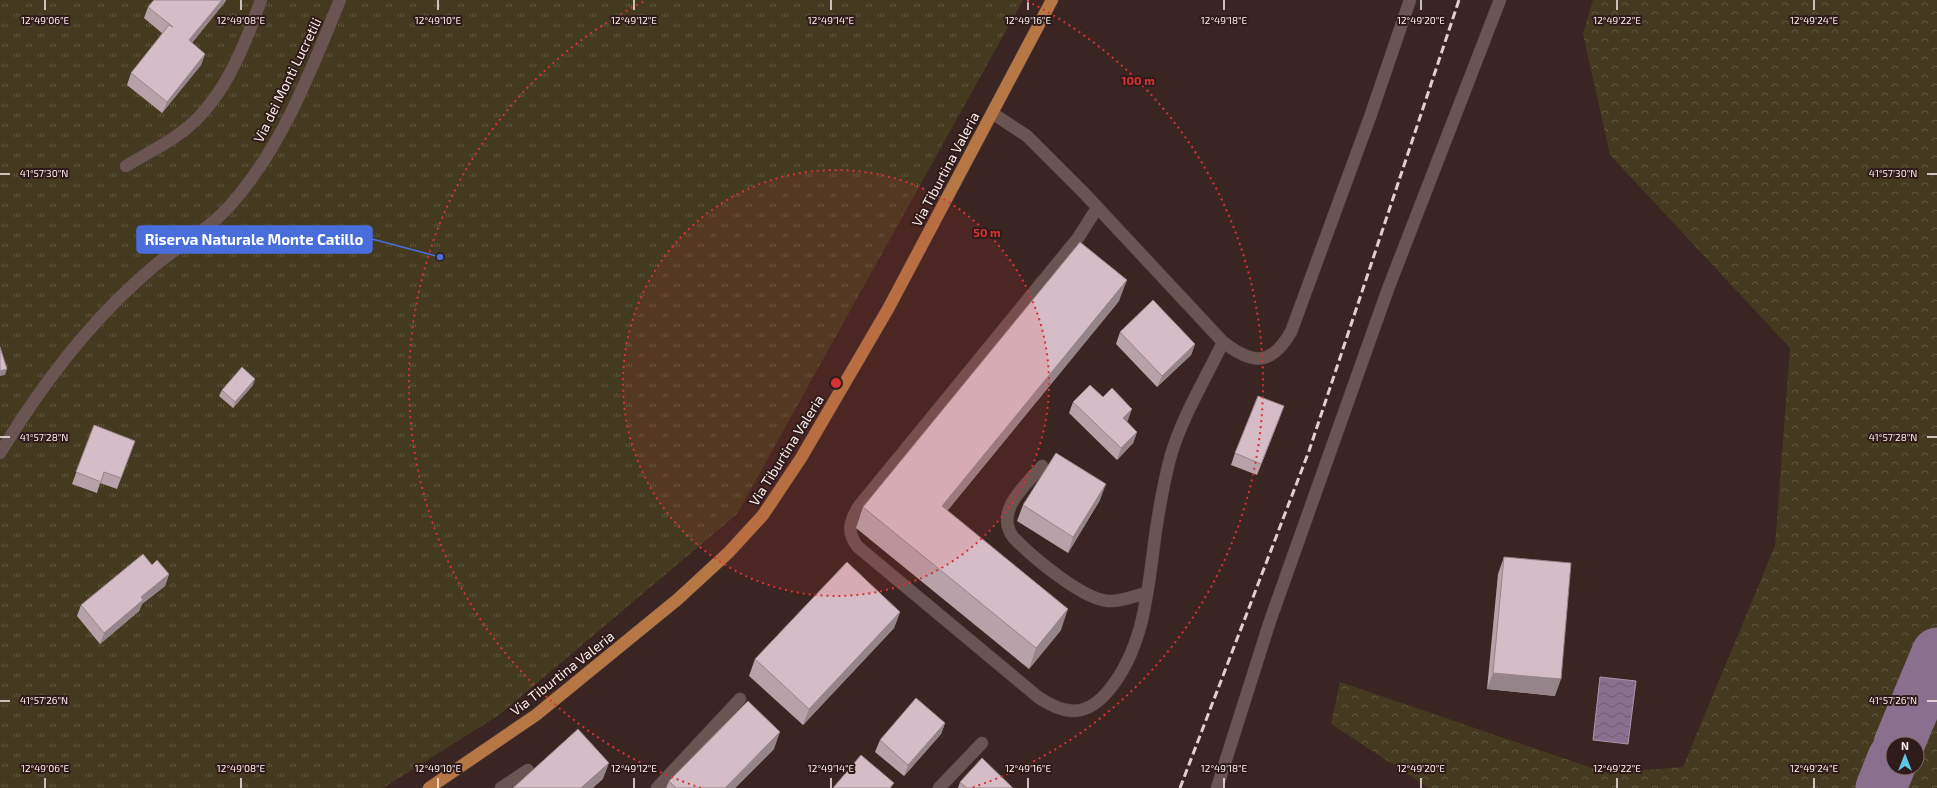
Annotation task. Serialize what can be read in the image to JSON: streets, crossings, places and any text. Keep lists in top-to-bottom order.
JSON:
{
  "streets": {
    "main road": ["Via Tiburtina Valeria"],
    "street": ["Via dei Monti Lucretili"]
  },
  "places": ["Riserva Naturale Monte Catillo"],
  "north": "top",
  "coordinates": [
    "12°49'06\"E",
    "12°49'08\"E",
    "12°49'10\"E",
    "12°49'12\"E",
    "12°49'14\"E",
    "12°49'16\"E",
    "12°49'18\"E",
    "12°49'20\"E",
    "12°49'22\"E",
    "12°49'24\"E",
    "41°57'30\"N",
    "41°57'28\"N",
    "41°57'26\"N"
  ],
  "rings": ["100 m", "50 m"]
}
